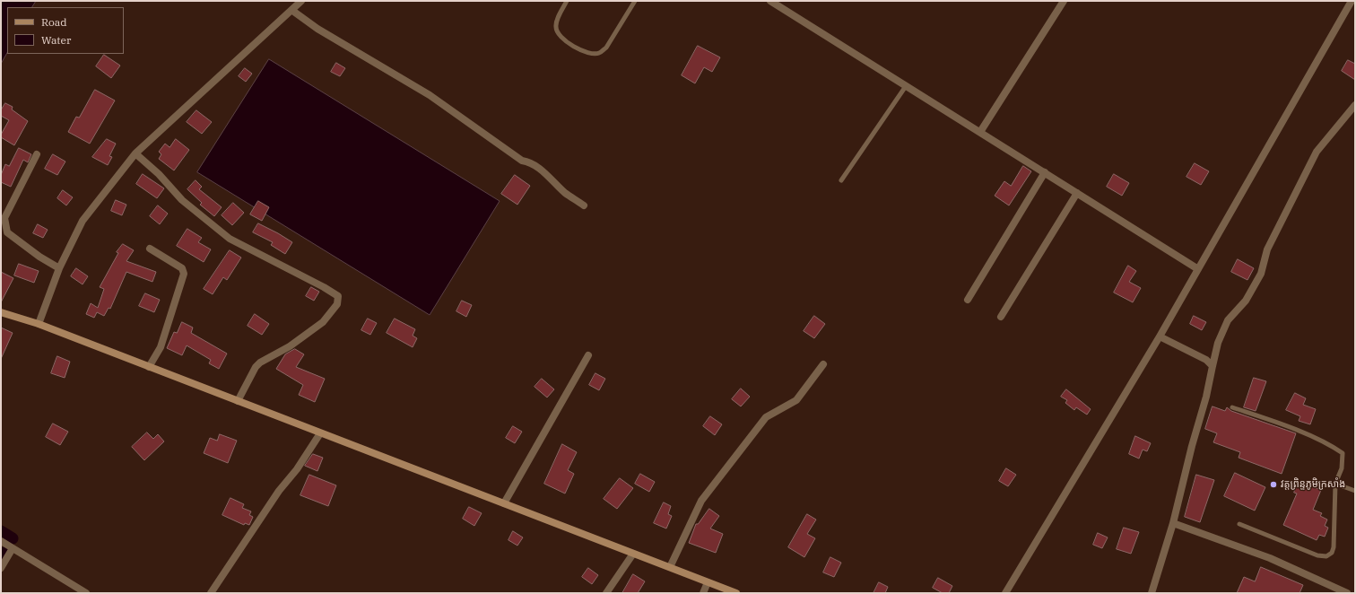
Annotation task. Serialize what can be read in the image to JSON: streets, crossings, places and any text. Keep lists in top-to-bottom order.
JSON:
{
  "places": ["វត្តព្រិន្ទភូមិក្រសាំង"],
  "legend": ["Road", "Water"]
}
